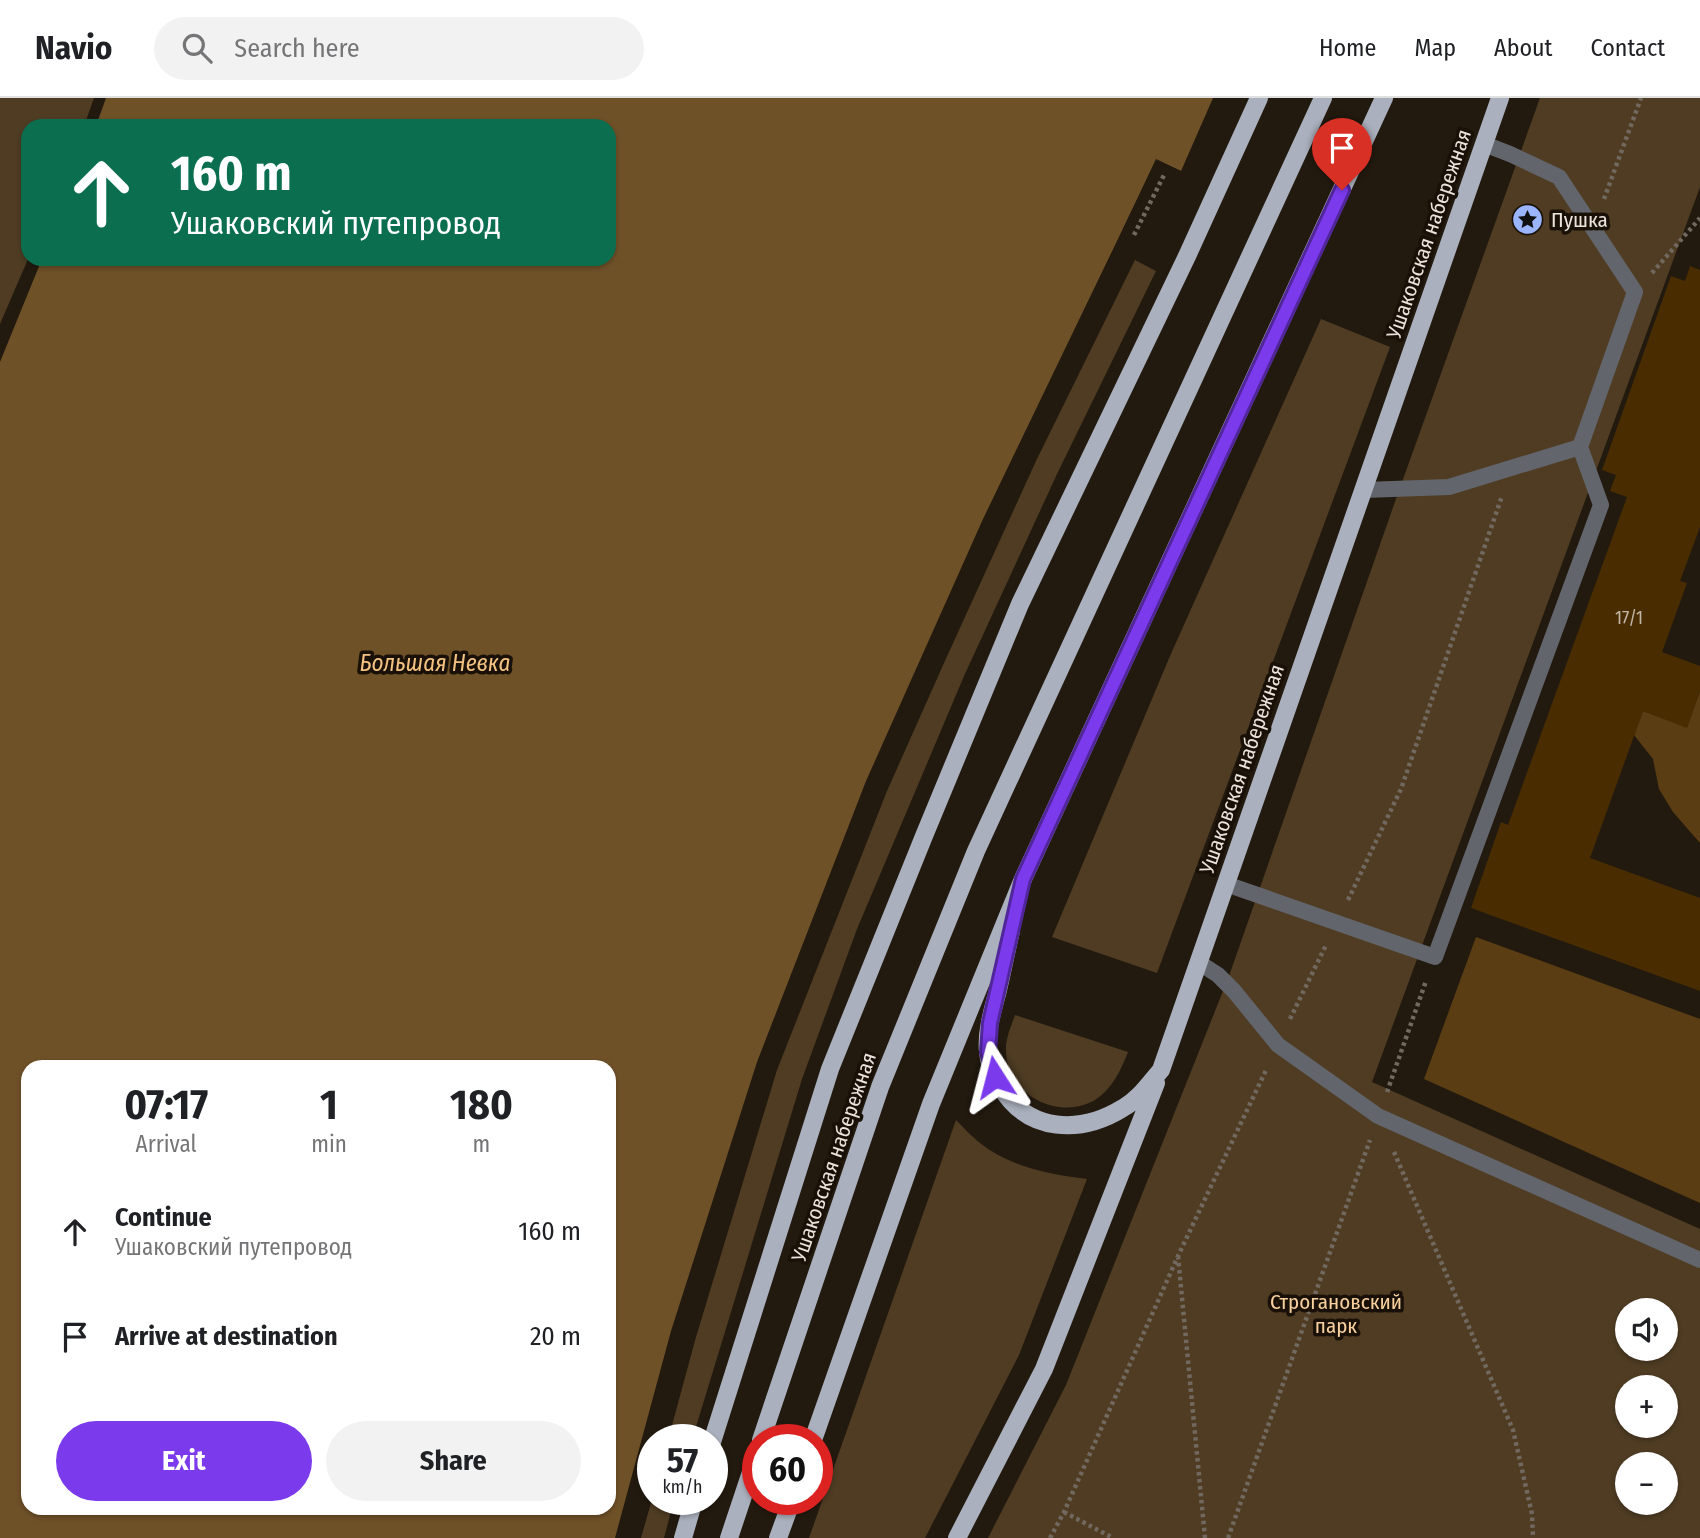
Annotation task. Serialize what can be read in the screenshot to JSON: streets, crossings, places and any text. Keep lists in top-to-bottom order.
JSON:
{
  "streets": {
    "main road": ["Ушаковская набережная"]
  },
  "water": ["Большая Невка"],
  "parks": ["Строгановский парк"],
  "places": {
    "place": ["Пушка"]
  },
  "house_numbers": ["17/1"],
  "page": {
    "header": "Navio",
    "search": "Search here",
    "nav": [
      "Home",
      "Map",
      "About",
      "Contact"
    ],
    "turn": ["160 m", "Ушаковский путепровод"],
    "eta": [
      "07:17",
      "Arrival",
      "1",
      "min",
      "180",
      "m"
    ],
    "list": [
      {
        "name": "Continue",
        "note": "Ушаковский путепровод",
        "value": "160 m"
      },
      {
        "name": "Arrive at destination",
        "value": "20 m"
      }
    ],
    "map_buttons": ["+", "−"],
    "buttons": ["Exit", "Share"],
    "speed": "57 km/h",
    "limit": "60"
  }
}
